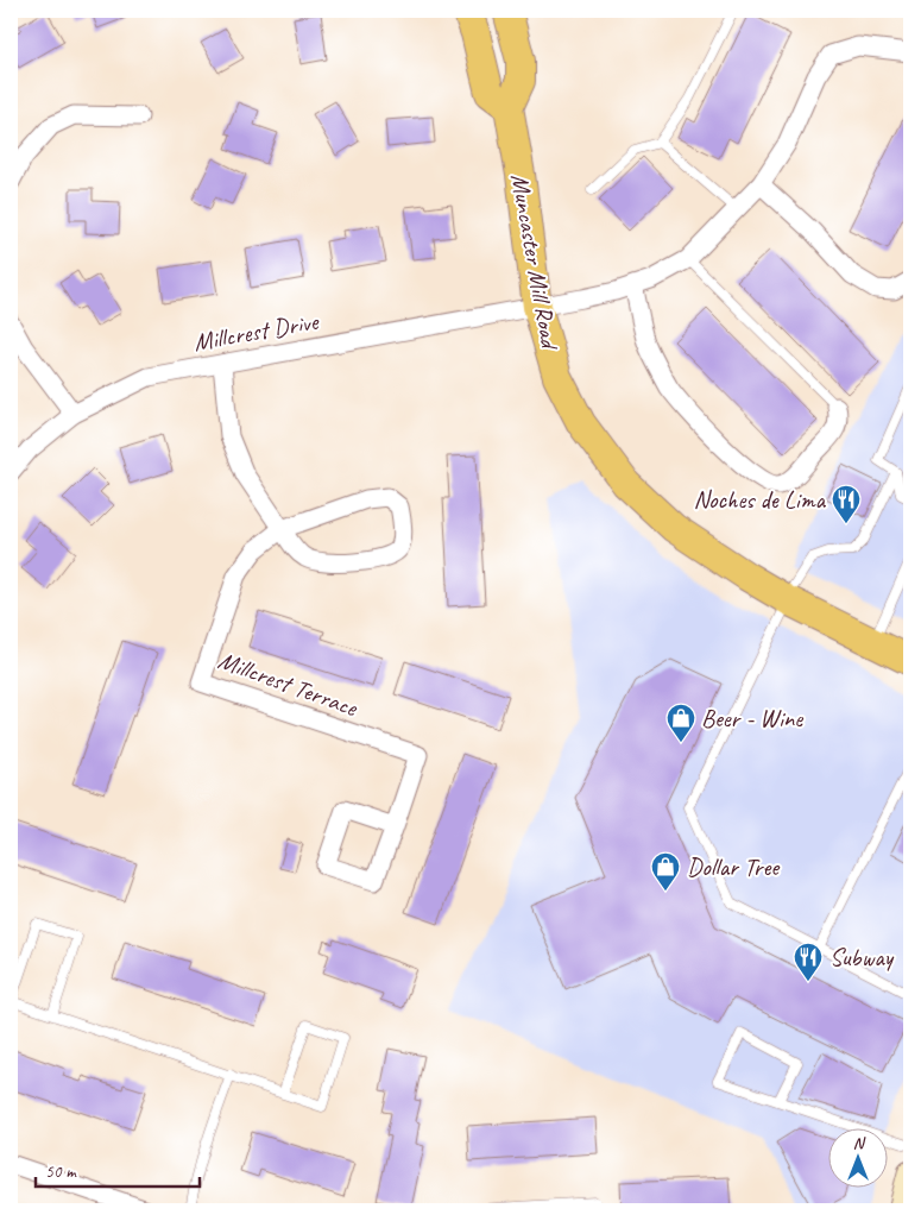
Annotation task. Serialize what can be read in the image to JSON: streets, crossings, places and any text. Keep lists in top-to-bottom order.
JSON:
{
  "streets": {
    "main road": ["Muncaster Mill Road"],
    "street": ["Millcrest Drive", "Millcrest Terrace"]
  },
  "crossings": [
    ["Muncaster Mill Road", "Millcrest Drive"],
    ["Millcrest Drive", "Millcrest Terrace"]
  ],
  "places": {
    "restaurant": ["Noches de Lima", "Subway"],
    "shop": ["Beer - Wine", "Dollar Tree"]
  },
  "scale_bar": "50 m",
  "north": "top"
}
